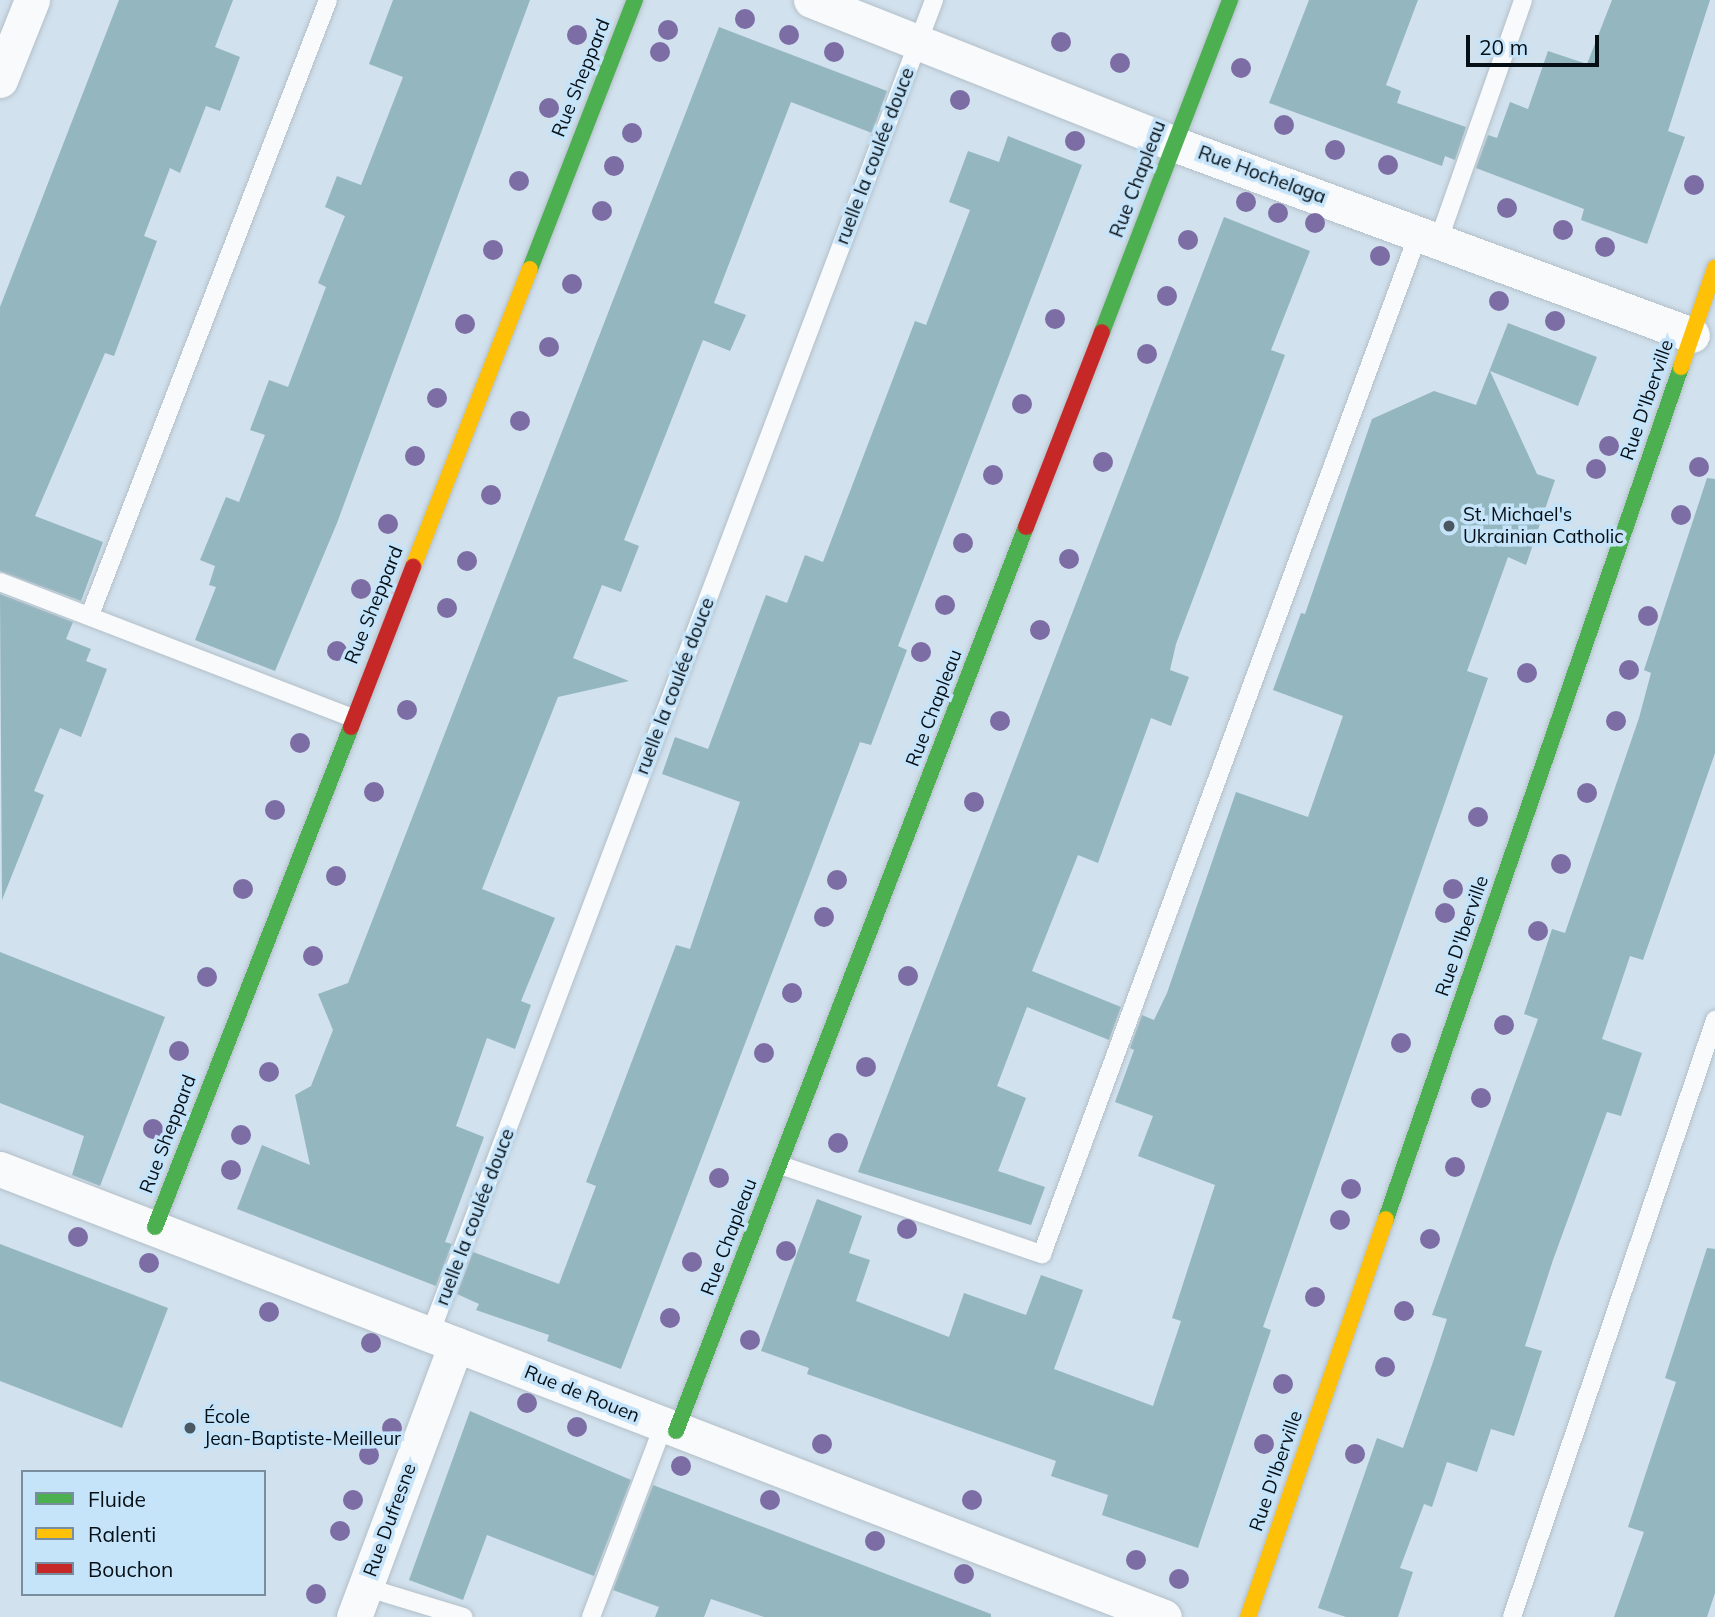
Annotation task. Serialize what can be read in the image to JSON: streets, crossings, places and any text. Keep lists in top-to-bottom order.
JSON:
{
  "streets": {
    "street": [
      "Rue Sheppard",
      "Rue Hochelaga",
      "Rue Chapleau",
      "Rue D'Iberville",
      "Rue de Rouen",
      "Rue Dufresne"
    ],
    "lane": ["ruelle la coulée douce"]
  },
  "crossings": [
    ["Rue Sheppard", "Rue de Rouen"],
    ["ruelle la coulée douce", "Rue Hochelaga"],
    ["ruelle la coulée douce", "Rue de Rouen"],
    ["ruelle la coulée douce", "Rue Dufresne"],
    ["Rue Hochelaga", "Rue Chapleau"],
    ["Rue Hochelaga", "Rue D'Iberville"],
    ["Rue Chapleau", "Rue de Rouen"],
    ["Rue de Rouen", "Rue Dufresne"]
  ],
  "places": ["St. Michael's Ukrainian Catholic", "École Jean-Baptiste-Meilleur"],
  "legend": ["Fluide", "Ralenti", "Bouchon"],
  "scale_bar": "20 m"
}
